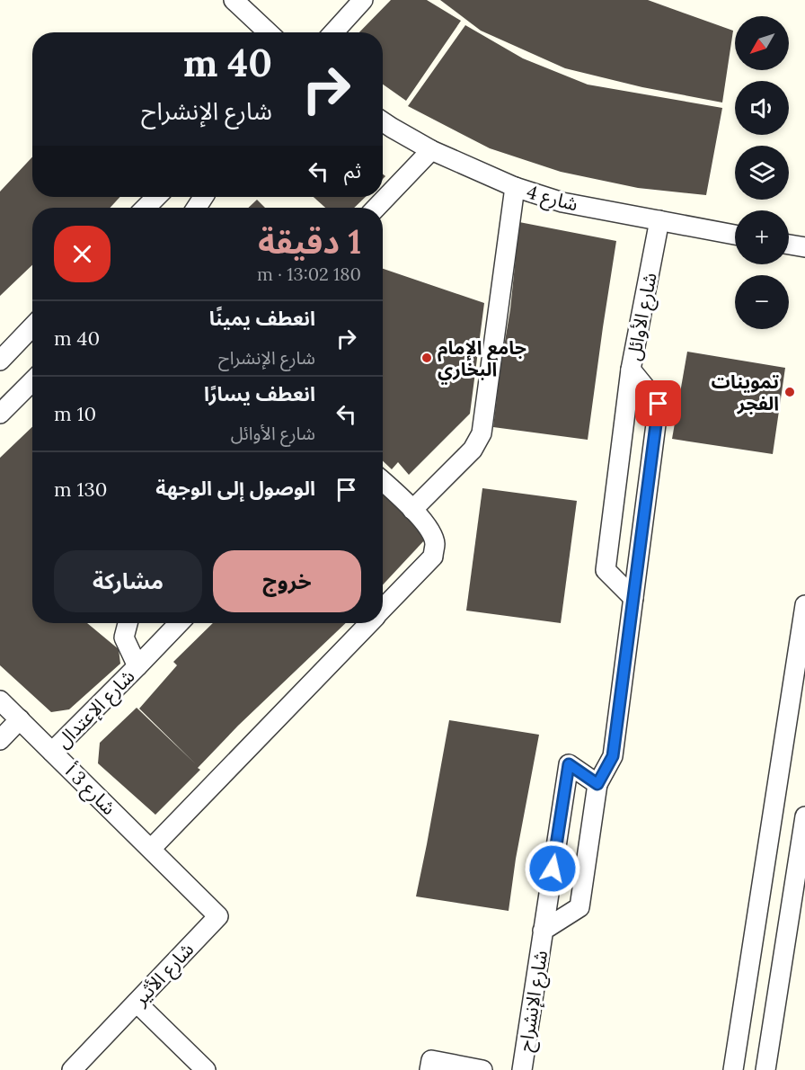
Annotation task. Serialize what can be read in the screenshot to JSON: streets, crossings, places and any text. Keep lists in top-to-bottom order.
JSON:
{
  "streets": {
    "street": [
      "شارع 4",
      "شارع الأوائل",
      "شارع الإعتدال",
      "شارع 3 أ",
      "شارع الأثير",
      "شارع الإنشراح"
    ]
  },
  "crossings": [
    ["شارع 4", "شارع الأوائل"],
    ["شارع الأوائل", "شارع الإنشراح"],
    ["شارع الإعتدال", "شارع 3 أ"],
    ["شارع 3 أ", "شارع الأثير"]
  ],
  "places": ["جامع الإمام البخاري", "تموينات الفجر"],
  "north": "bottom left",
  "page": {
    "map_buttons": ["+", "−"],
    "turn": ["40 m", "شارع الإنشراح"],
    "then": "ثم",
    "heading": ["1 دقيقة", "180 m · 13:02"],
    "list": [
      {
        "name": "انعطف يمينًا",
        "note": "شارع الإنشراح",
        "value": "40 m"
      },
      {
        "name": "انعطف يسارًا",
        "note": "شارع الأوائل",
        "value": "10 m"
      },
      {
        "name": "الوصول إلى الوجهة",
        "value": "130 m"
      }
    ],
    "buttons": ["خروج", "مشاركة"]
  }
}
